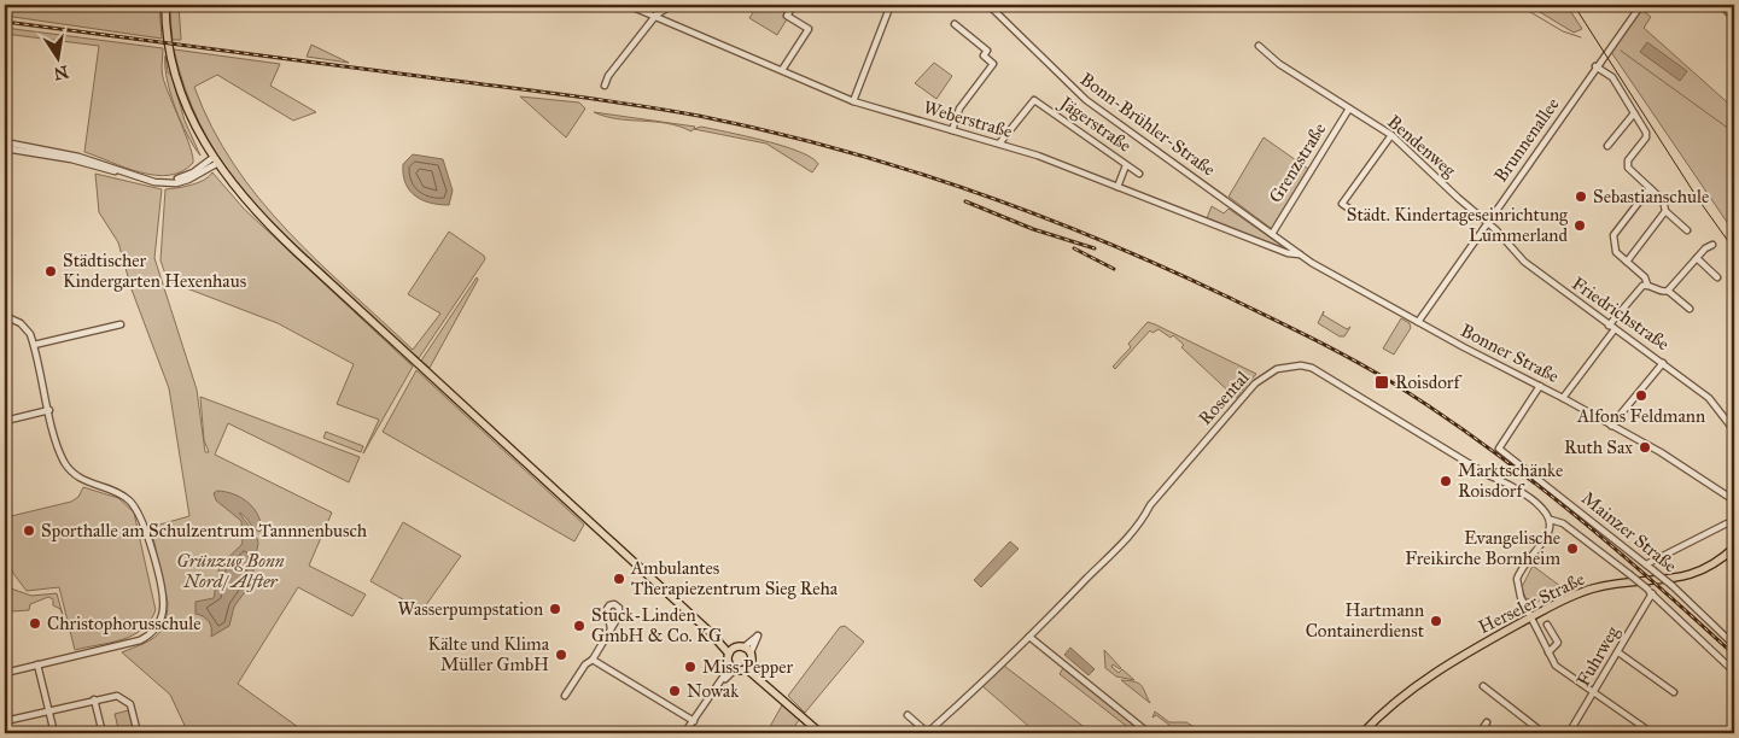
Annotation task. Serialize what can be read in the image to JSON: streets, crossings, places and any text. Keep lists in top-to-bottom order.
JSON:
{
  "streets": {
    "main road": ["Herseler Straße"],
    "street": [
      "Weberstraße",
      "Jägerstraße",
      "Bonn-Brühler-Straße",
      "Brunnenallee",
      "Bendenweg",
      "Grenzstraße",
      "Friedrichstraße",
      "Bonner Straße",
      "Rosental",
      "Mainzer Straße",
      "Fuhrweg"
    ]
  },
  "crossings": [
    ["Weberstraße", "Jägerstraße"],
    ["Weberstraße", "Bonner Straße"],
    ["Bonn-Brühler-Straße", "Grenzstraße"],
    ["Bonn-Brühler-Straße", "Bonner Straße"],
    ["Brunnenallee", "Bendenweg"],
    ["Brunnenallee", "Friedrichstraße"],
    ["Brunnenallee", "Bonner Straße"],
    ["Bendenweg", "Grenzstraße"],
    ["Bendenweg", "Friedrichstraße"],
    ["Grenzstraße", "Bonner Straße"],
    ["Bonner Straße", "Mainzer Straße"],
    ["Rosental", "Fuhrweg"]
  ],
  "parks": ["Grünzug Bonn Nord/ Alfter"],
  "places": {
    "other": [
      "Sebastianschule",
      "Städt. Kindertageseinrichtung Lummerland",
      "Städtischer Kindergarten Hexenhaus",
      "Alfons Feldmann",
      "Ruth Sax",
      "Marktschänke Roisdorf",
      "Sporthalle am Schulzentrum Tannnenbusch",
      "Evangelische Freikirche Bornheim",
      "Ambulantes Therapiezentrum Sieg Reha",
      "Wasserpumpstation",
      "Hartmann Containerdienst",
      "Christophorusschule",
      "Stuck-Linden GmbH & Co. KG",
      "Kälte und Klima Müller GmbH",
      "Miss Pepper",
      "Nowak"
    ],
    "transit": ["Roisdorf"]
  },
  "north": "bottom"
}
